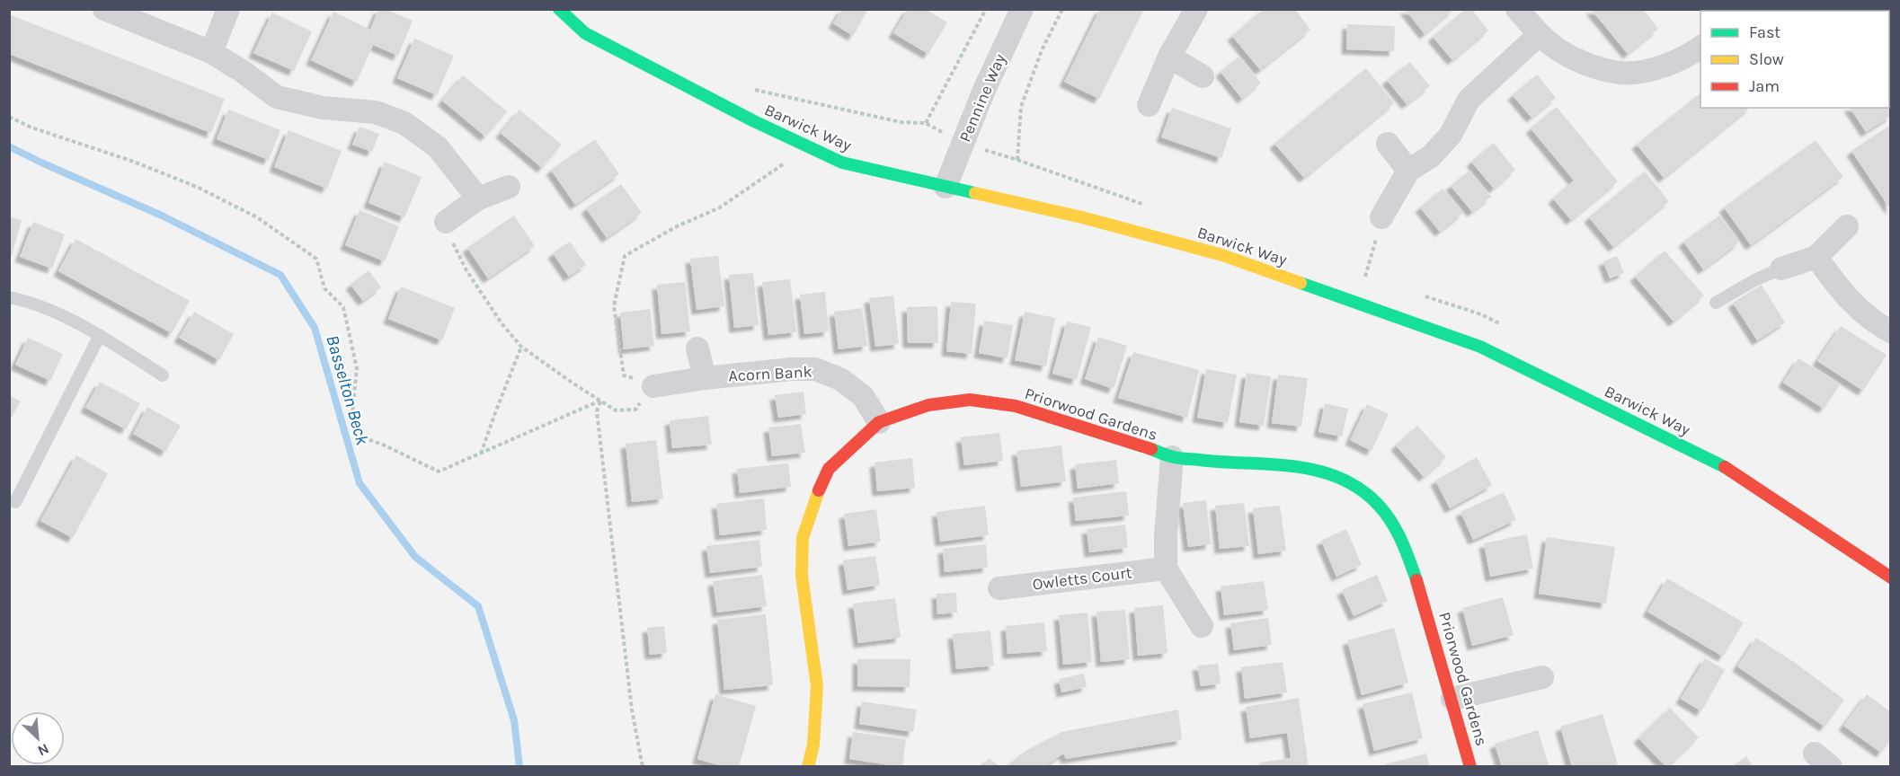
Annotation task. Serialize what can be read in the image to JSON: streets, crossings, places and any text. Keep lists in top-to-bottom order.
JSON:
{
  "streets": {
    "street": [
      "Pennine Way",
      "Barwick Way",
      "Acorn Bank",
      "Priorwood Gardens",
      "Owletts Court"
    ]
  },
  "crossings": [
    ["Pennine Way", "Barwick Way"],
    ["Acorn Bank", "Priorwood Gardens"]
  ],
  "water": ["Basselton Beck"],
  "legend": ["Fast", "Slow", "Jam"],
  "north": "bottom right"
}
